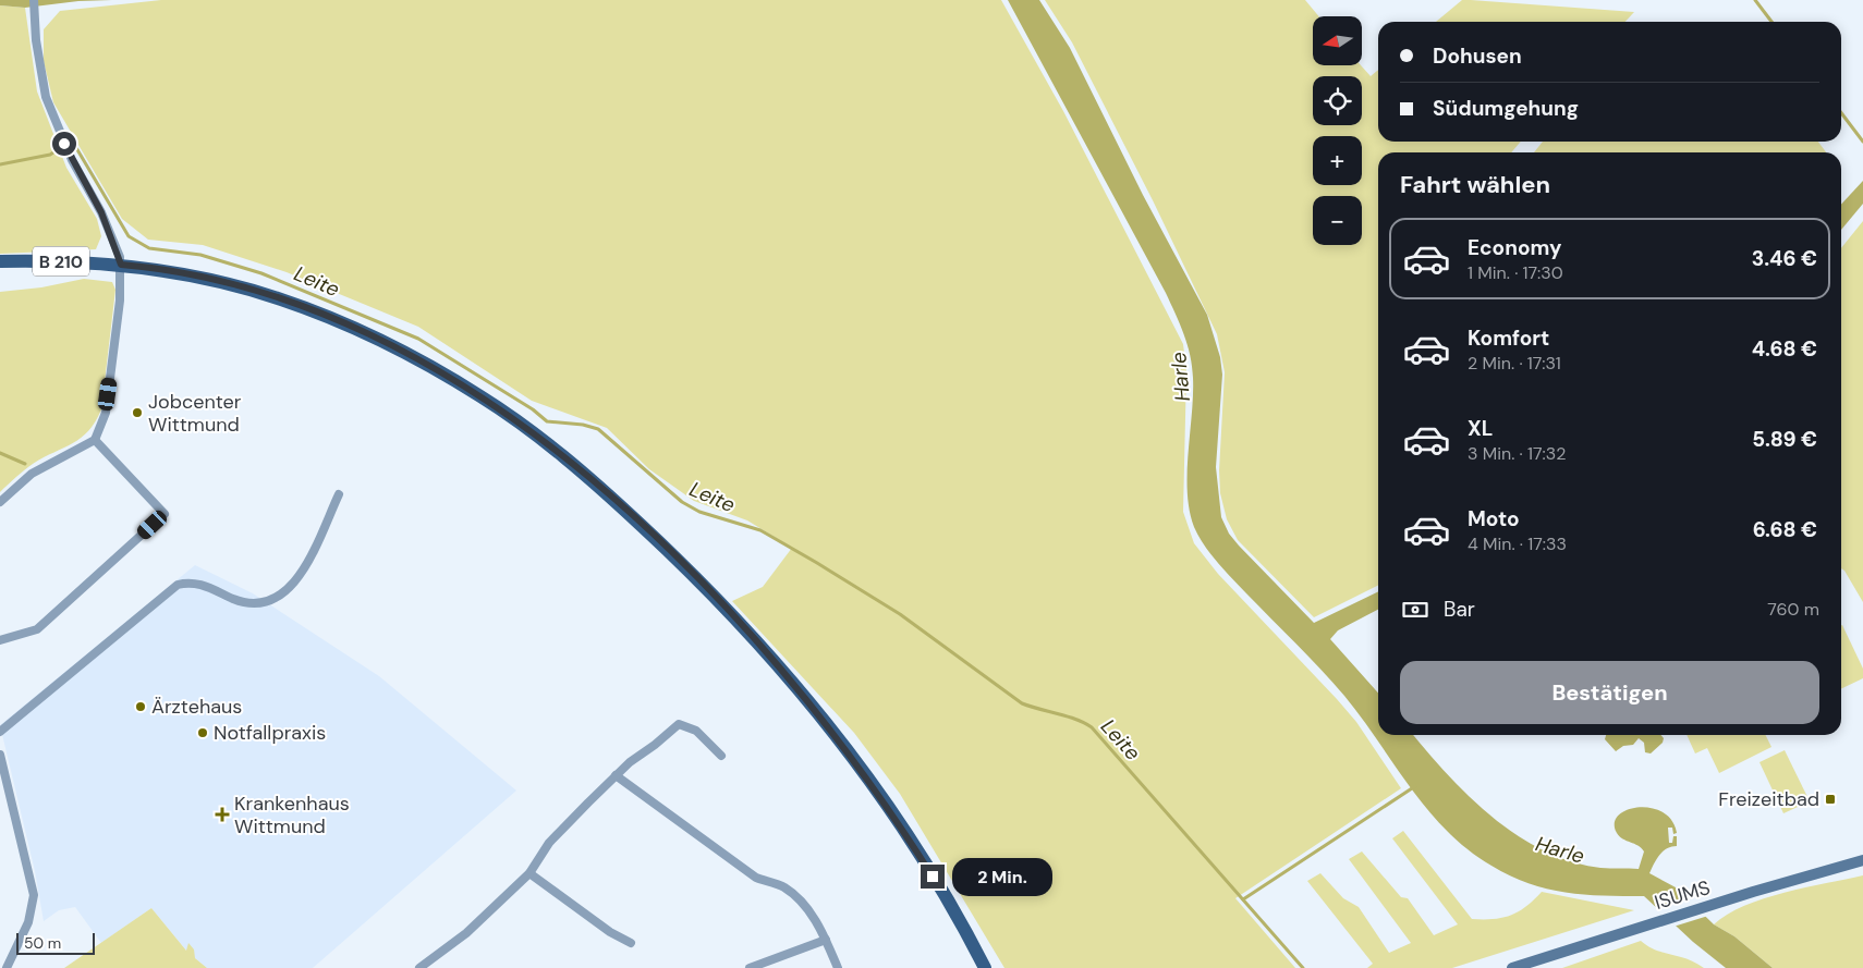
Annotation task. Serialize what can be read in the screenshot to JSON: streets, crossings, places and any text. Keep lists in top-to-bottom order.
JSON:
{
  "streets": {
    "main road": ["B 210", "ISUMS"]
  },
  "water": ["Leite", "Harle"],
  "places": {
    "other": ["Jobcenter Wittmund", "Ärztehaus", "Notfallpraxis"],
    "transit": ["Freizeitbad"],
    "health": ["Krankenhaus Wittmund"]
  },
  "scale_bar": "50 m",
  "north": "left",
  "page": {
    "map_buttons": ["+", "−"],
    "banner": ["Dohusen", "Südumgehung"],
    "heading": "Fahrt wählen",
    "list": [
      {
        "name": "Economy",
        "note": "1 Min. · 17:30",
        "value": "3.46 €"
      },
      {
        "name": "Komfort",
        "note": "2 Min. · 17:31",
        "value": "4.68 €"
      },
      {
        "name": "XL",
        "note": "3 Min. · 17:32",
        "value": "5.89 €"
      },
      {
        "name": "Moto",
        "note": "4 Min. · 17:33",
        "value": "6.68 €"
      }
    ],
    "pay": ["Bar", "760 m"],
    "buttons": "Bestätigen",
    "bubble": "2 Min.",
    "scale": "50 m"
  }
}
